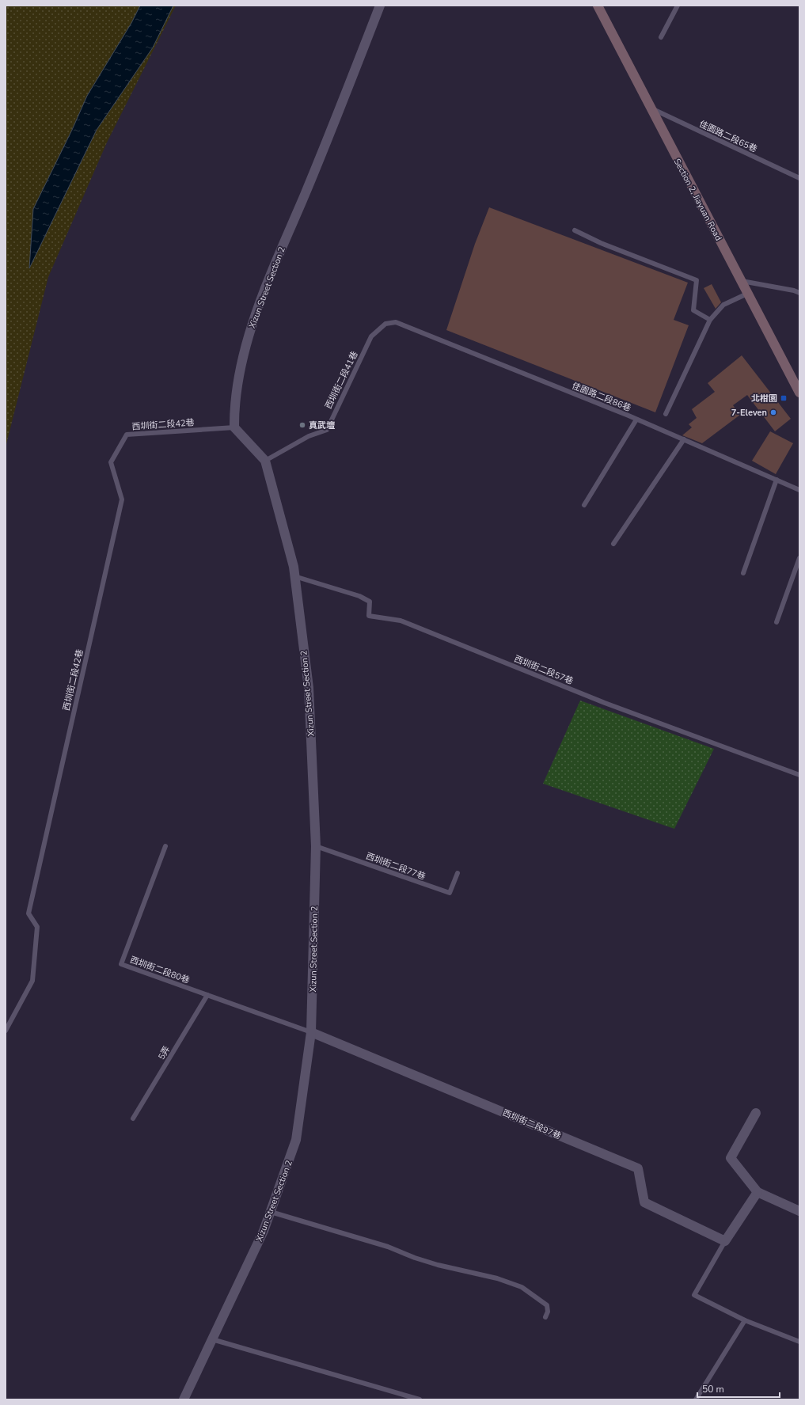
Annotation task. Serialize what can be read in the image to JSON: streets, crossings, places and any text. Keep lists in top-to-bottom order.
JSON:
{
  "streets": {
    "street": ["Section 2, Jiayuan Road", "Xizun Street Section 2", "西圳街二段97巷"],
    "lane": [
      "佳園路二段65巷",
      "西圳街二段41巷",
      "佳園路二段86巷",
      "西圳街二段42巷",
      "西圳街二段57巷",
      "西圳街二段77巷",
      "西圳街二段80巷",
      "5弄"
    ]
  },
  "crossings": [
    ["佳園路二段65巷", "Section 2, Jiayuan Road"],
    ["Xizun Street Section 2", "西圳街二段41巷"],
    ["Xizun Street Section 2", "西圳街二段42巷"],
    ["Xizun Street Section 2", "西圳街二段57巷"],
    ["Xizun Street Section 2", "西圳街二段77巷"],
    ["Xizun Street Section 2", "西圳街二段80巷"],
    ["Xizun Street Section 2", "西圳街二段97巷"],
    ["西圳街二段41巷", "佳園路二段86巷"],
    ["西圳街二段80巷", "5弄"],
    ["西圳街二段80巷", "西圳街二段97巷"]
  ],
  "places": {
    "transit": ["北柑園"],
    "other": ["7-Eleven", "真武壇"]
  },
  "scale_bar": "50 m"
}
